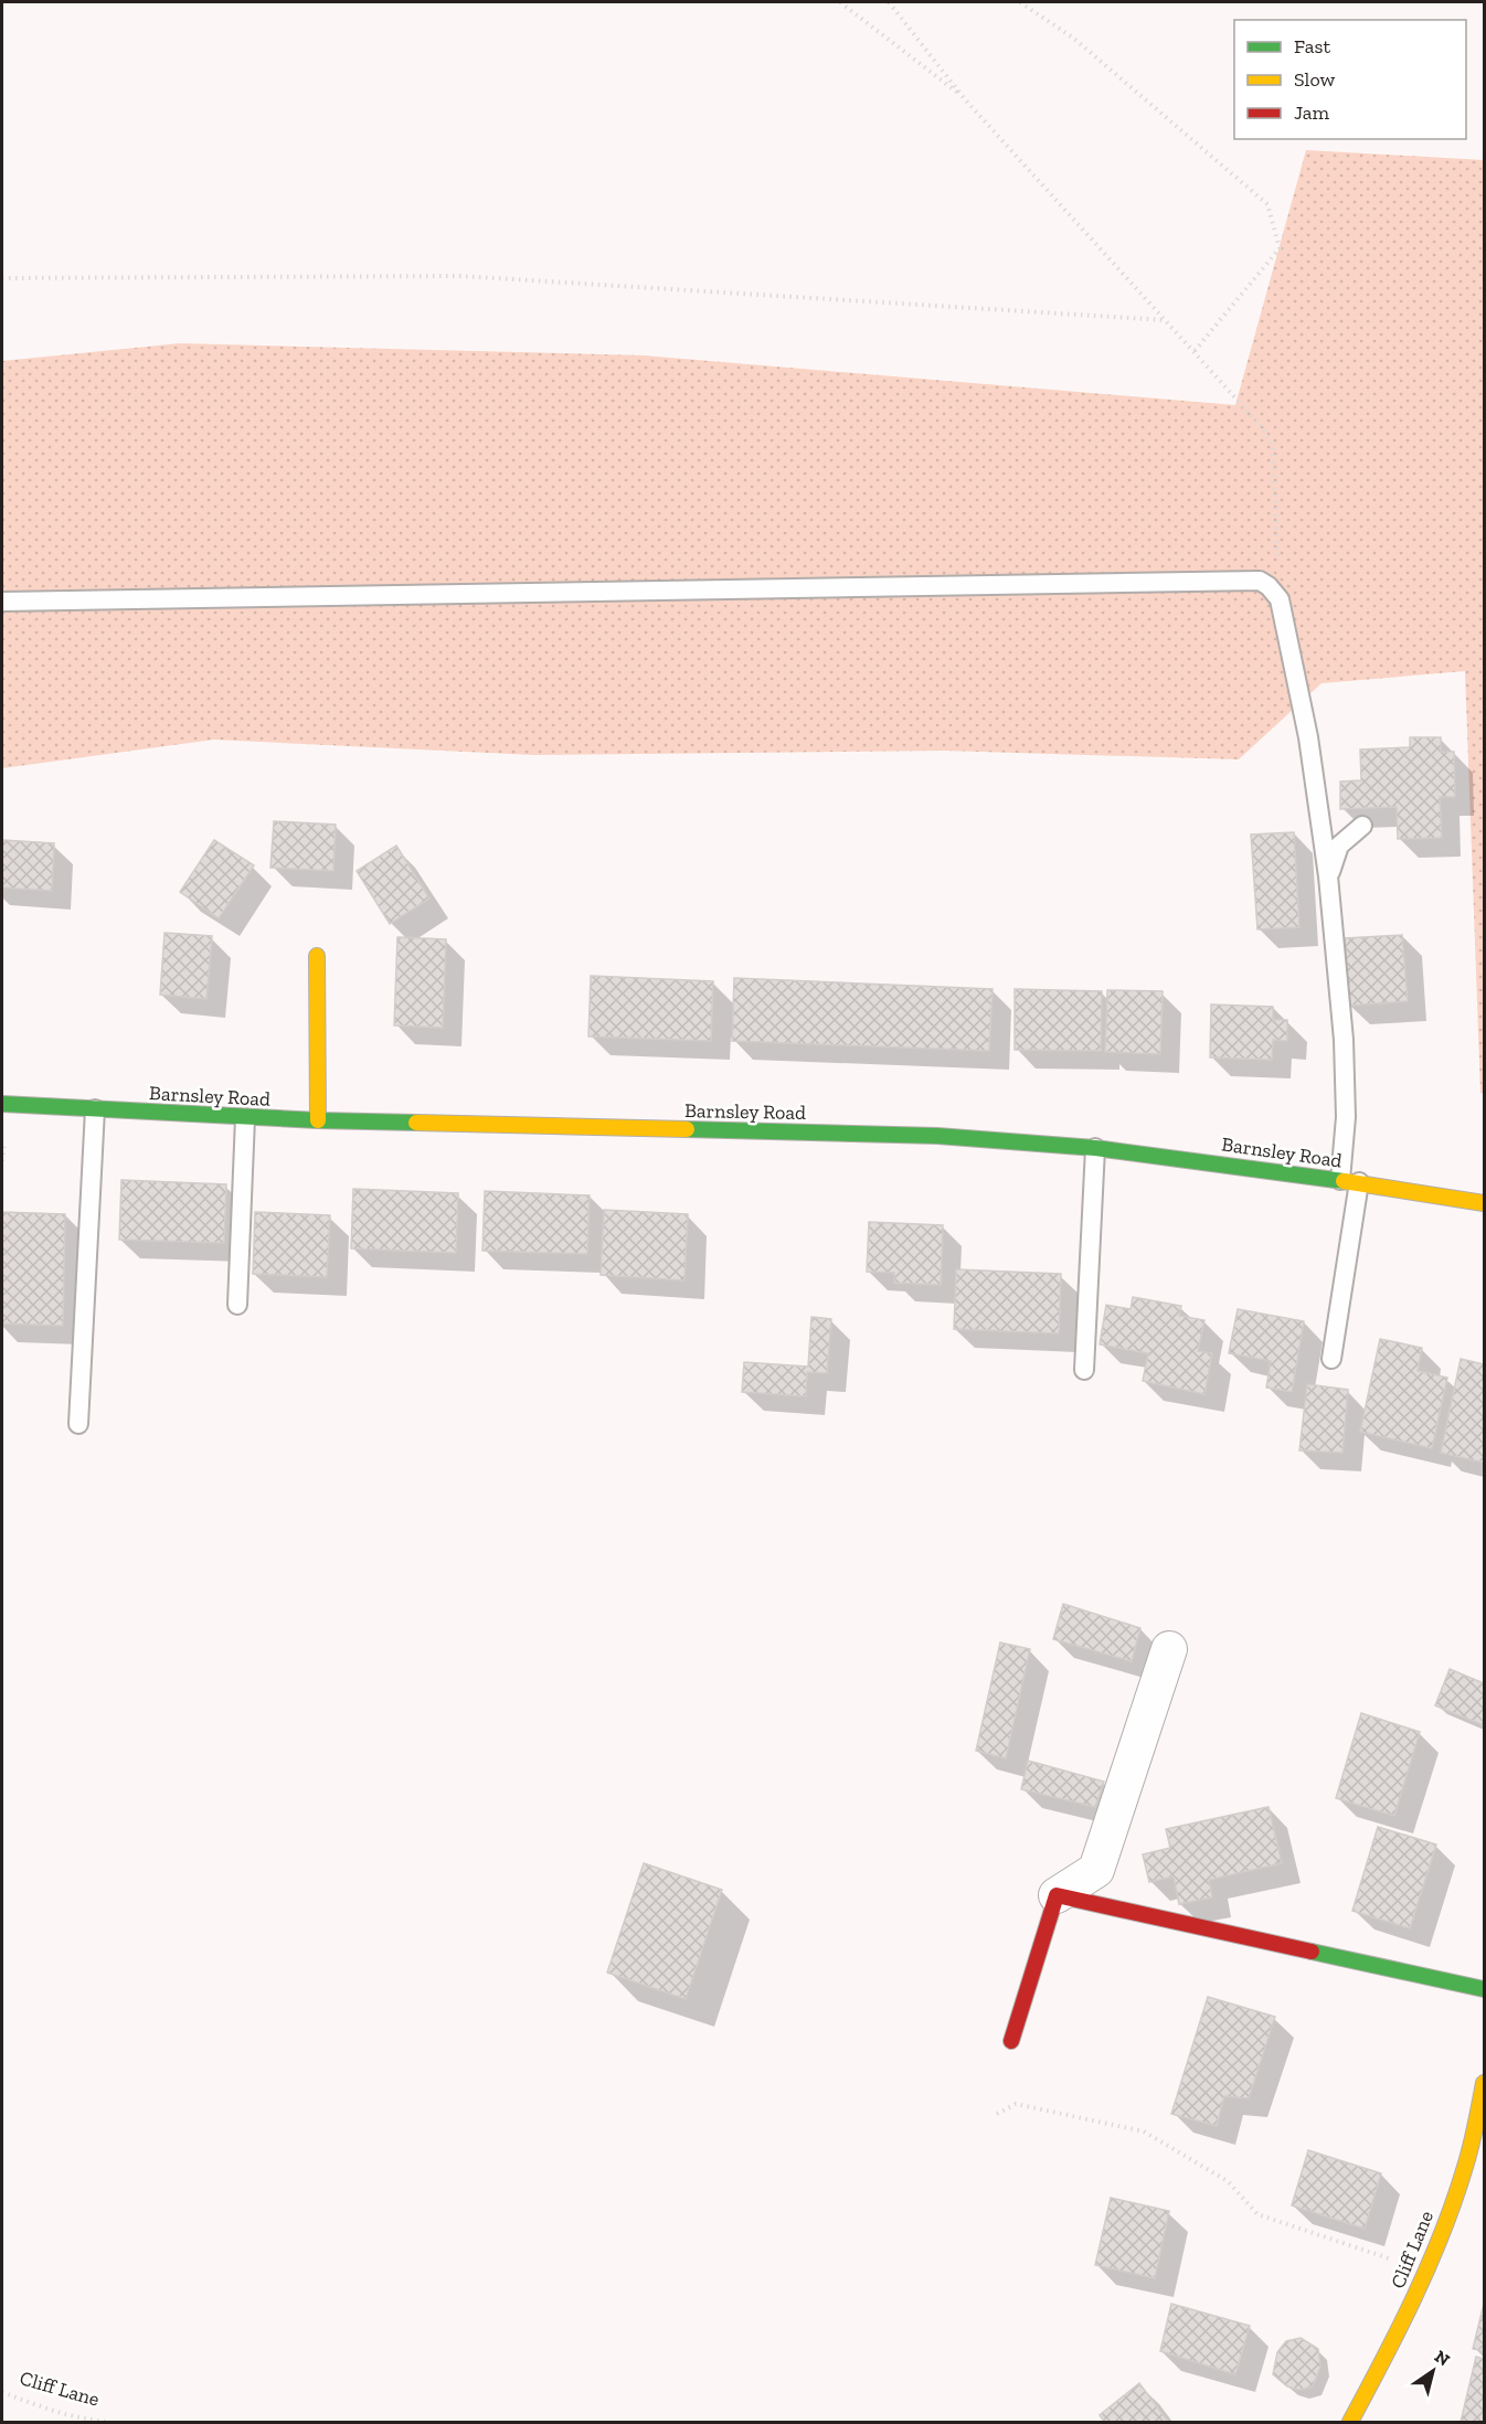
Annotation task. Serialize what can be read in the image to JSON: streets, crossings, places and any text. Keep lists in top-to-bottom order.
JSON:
{
  "streets": {
    "main road": ["Barnsley Road", "Cliff Lane"]
  },
  "legend": ["Fast", "Slow", "Jam"],
  "north": "top right"
}
